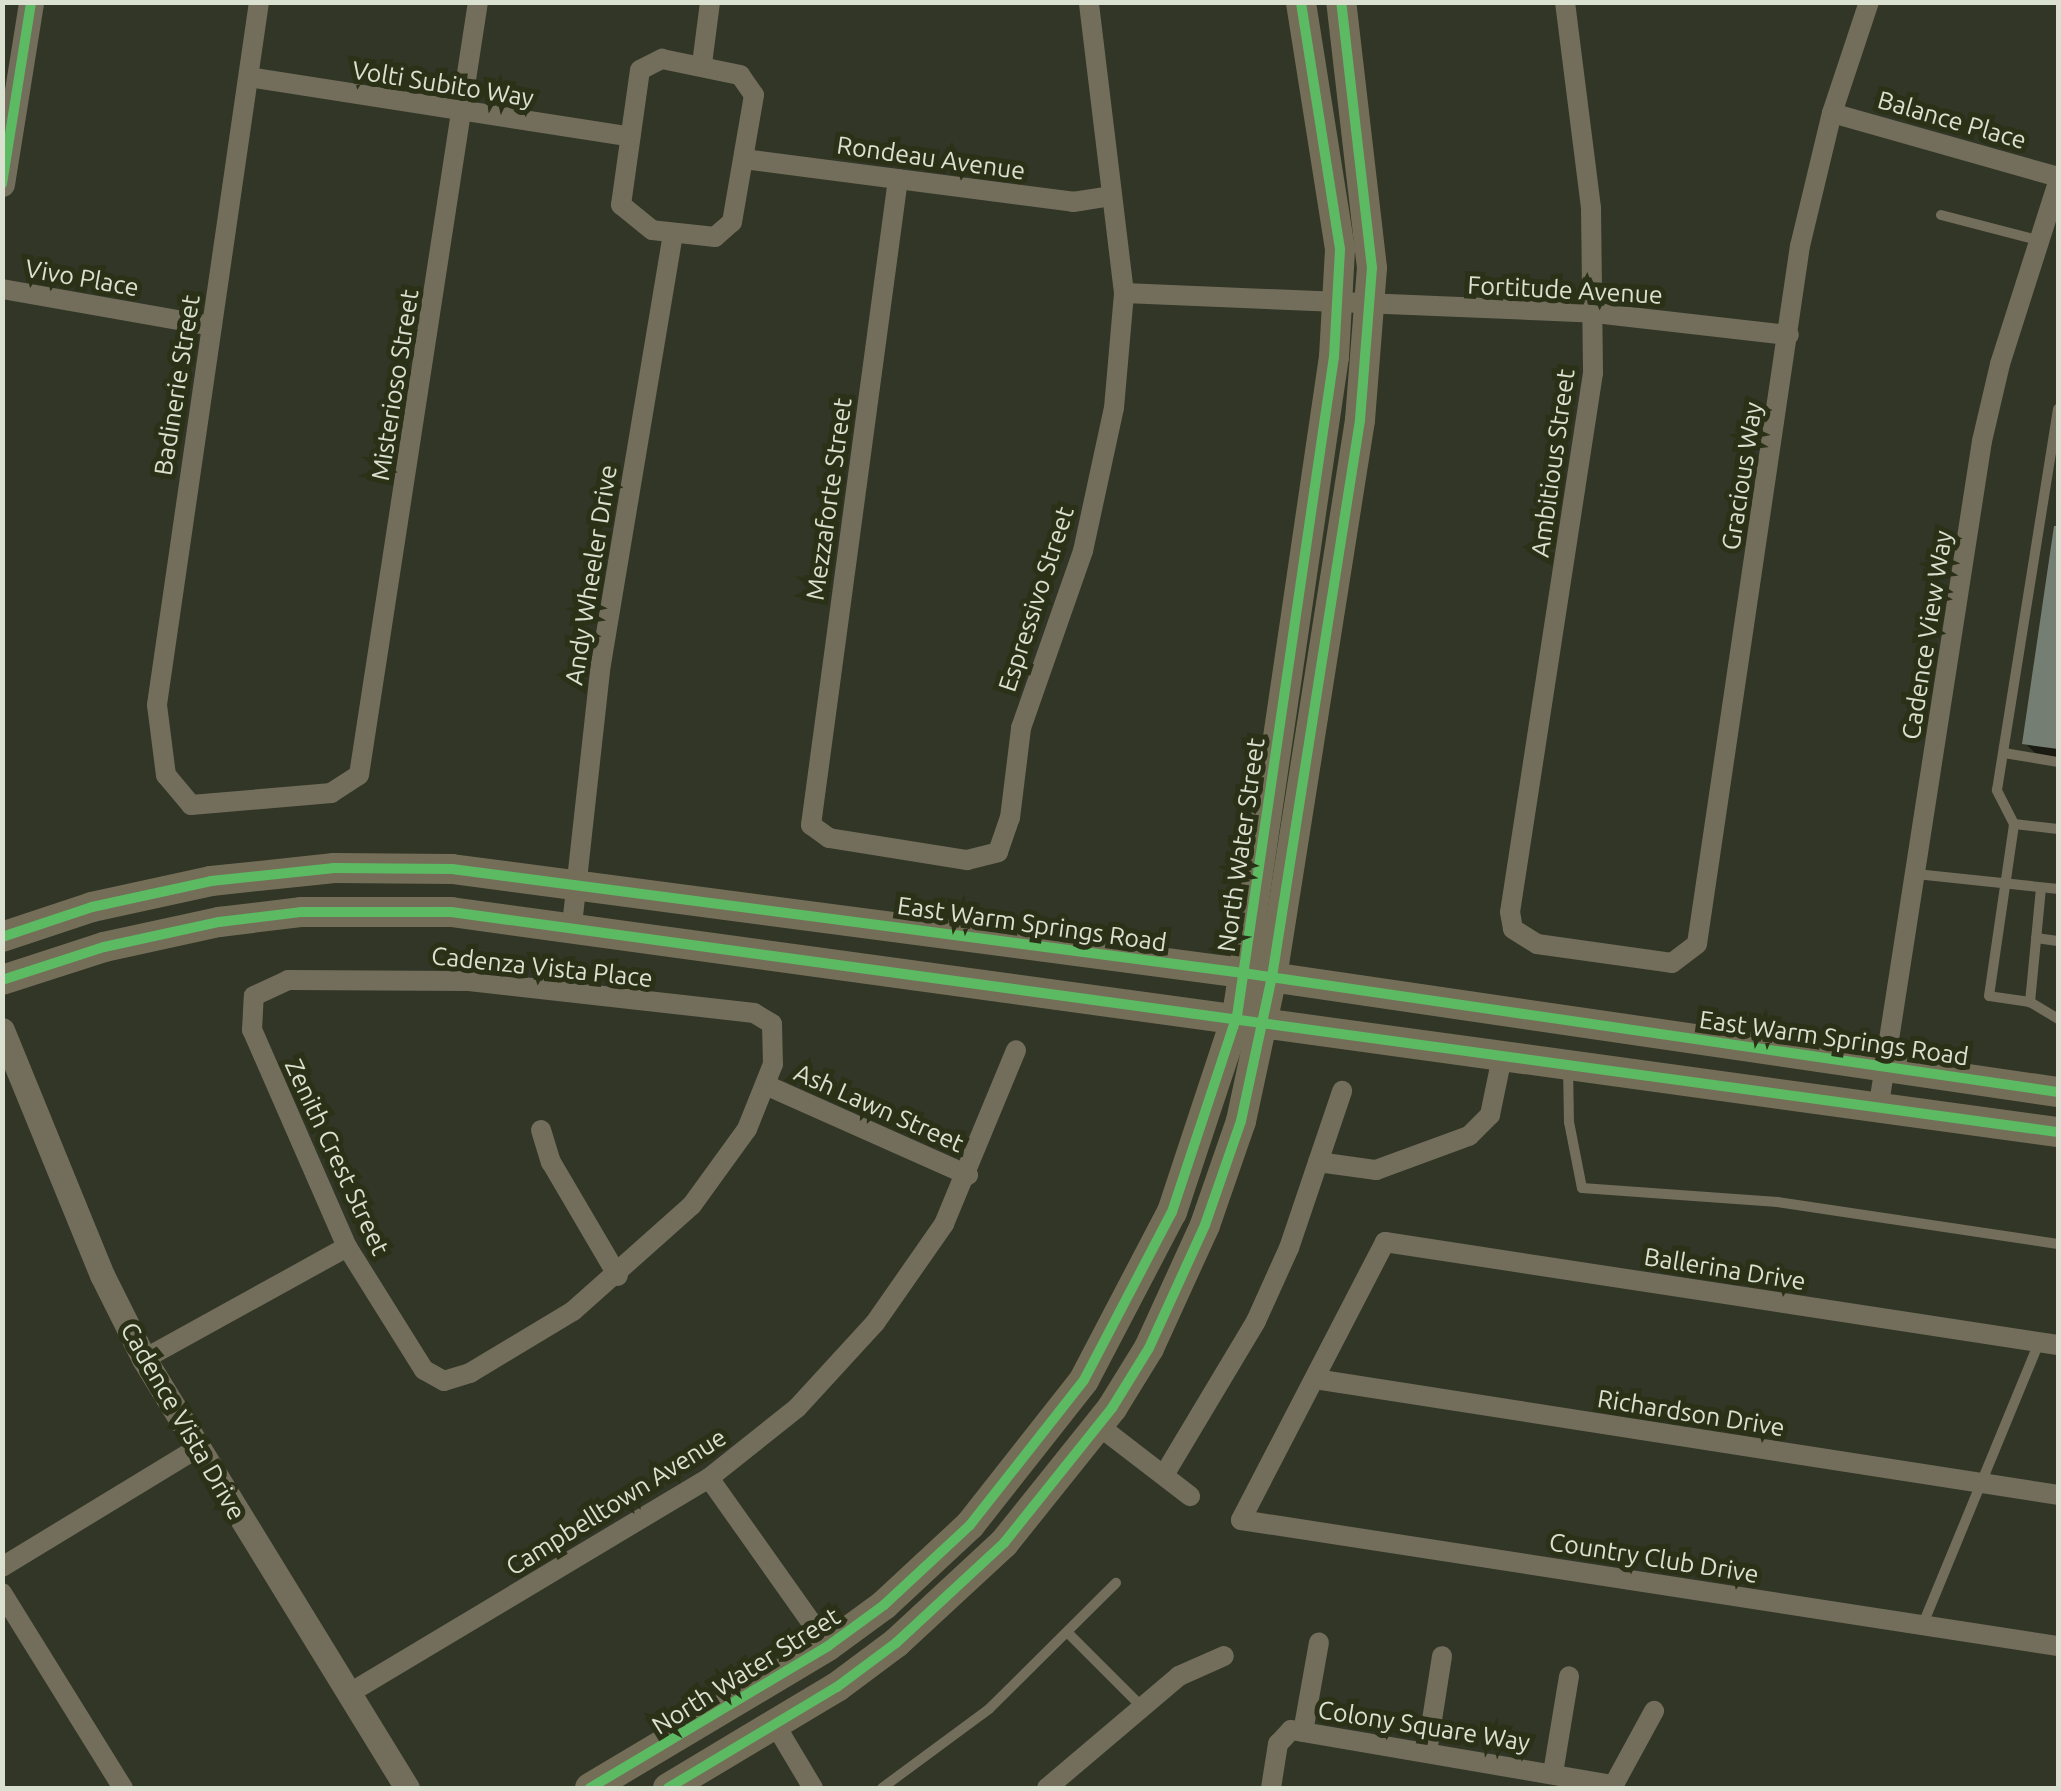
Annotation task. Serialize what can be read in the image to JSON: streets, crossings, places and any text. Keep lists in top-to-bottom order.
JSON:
{
  "streets": {
    "main road": ["North Water Street", "East Warm Springs Road"],
    "street": [
      "Volti Subito Way",
      "Balance Place",
      "Rondeau Avenue",
      "Vivo Place",
      "Fortitude Avenue",
      "Badinerie Street",
      "Misterioso Street",
      "Ambitious Street",
      "Gracious Way",
      "Mezzaforte Street",
      "Andy Wheeler Drive",
      "Espressivo Street",
      "Cadence View Way",
      "Cadenza Vista Place",
      "Ash Lawn Street",
      "Zenith Crest Street",
      "Ballerina Drive",
      "Richardson Drive",
      "Cadence Vista Drive",
      "Campbelltown Avenue",
      "Country Club Drive",
      "Colony Square Way"
    ]
  },
  "crossings": [
    ["Volti Subito Way", "Badinerie Street"],
    ["Volti Subito Way", "Misterioso Street"],
    ["Balance Place", "Gracious Way"],
    ["Balance Place", "Cadence View Way"],
    ["Rondeau Avenue", "Mezzaforte Street"],
    ["Rondeau Avenue", "Espressivo Street"],
    ["Vivo Place", "Badinerie Street"],
    ["Fortitude Avenue", "Ambitious Street"],
    ["Fortitude Avenue", "Gracious Way"],
    ["Fortitude Avenue", "Espressivo Street"],
    ["Fortitude Avenue", "North Water Street"],
    ["Badinerie Street", "Misterioso Street"],
    ["Ambitious Street", "Gracious Way"],
    ["Mezzaforte Street", "Espressivo Street"],
    ["Andy Wheeler Drive", "East Warm Springs Road"],
    ["Cadence View Way", "East Warm Springs Road"],
    ["North Water Street", "East Warm Springs Road"],
    ["Cadenza Vista Place", "Ash Lawn Street"],
    ["Cadenza Vista Place", "Zenith Crest Street"],
    ["Ash Lawn Street", "Campbelltown Avenue"],
    ["Ballerina Drive", "Richardson Drive"],
    ["Ballerina Drive", "Country Club Drive"],
    ["Richardson Drive", "Country Club Drive"],
    ["Cadence Vista Drive", "Campbelltown Avenue"]
  ]
}
